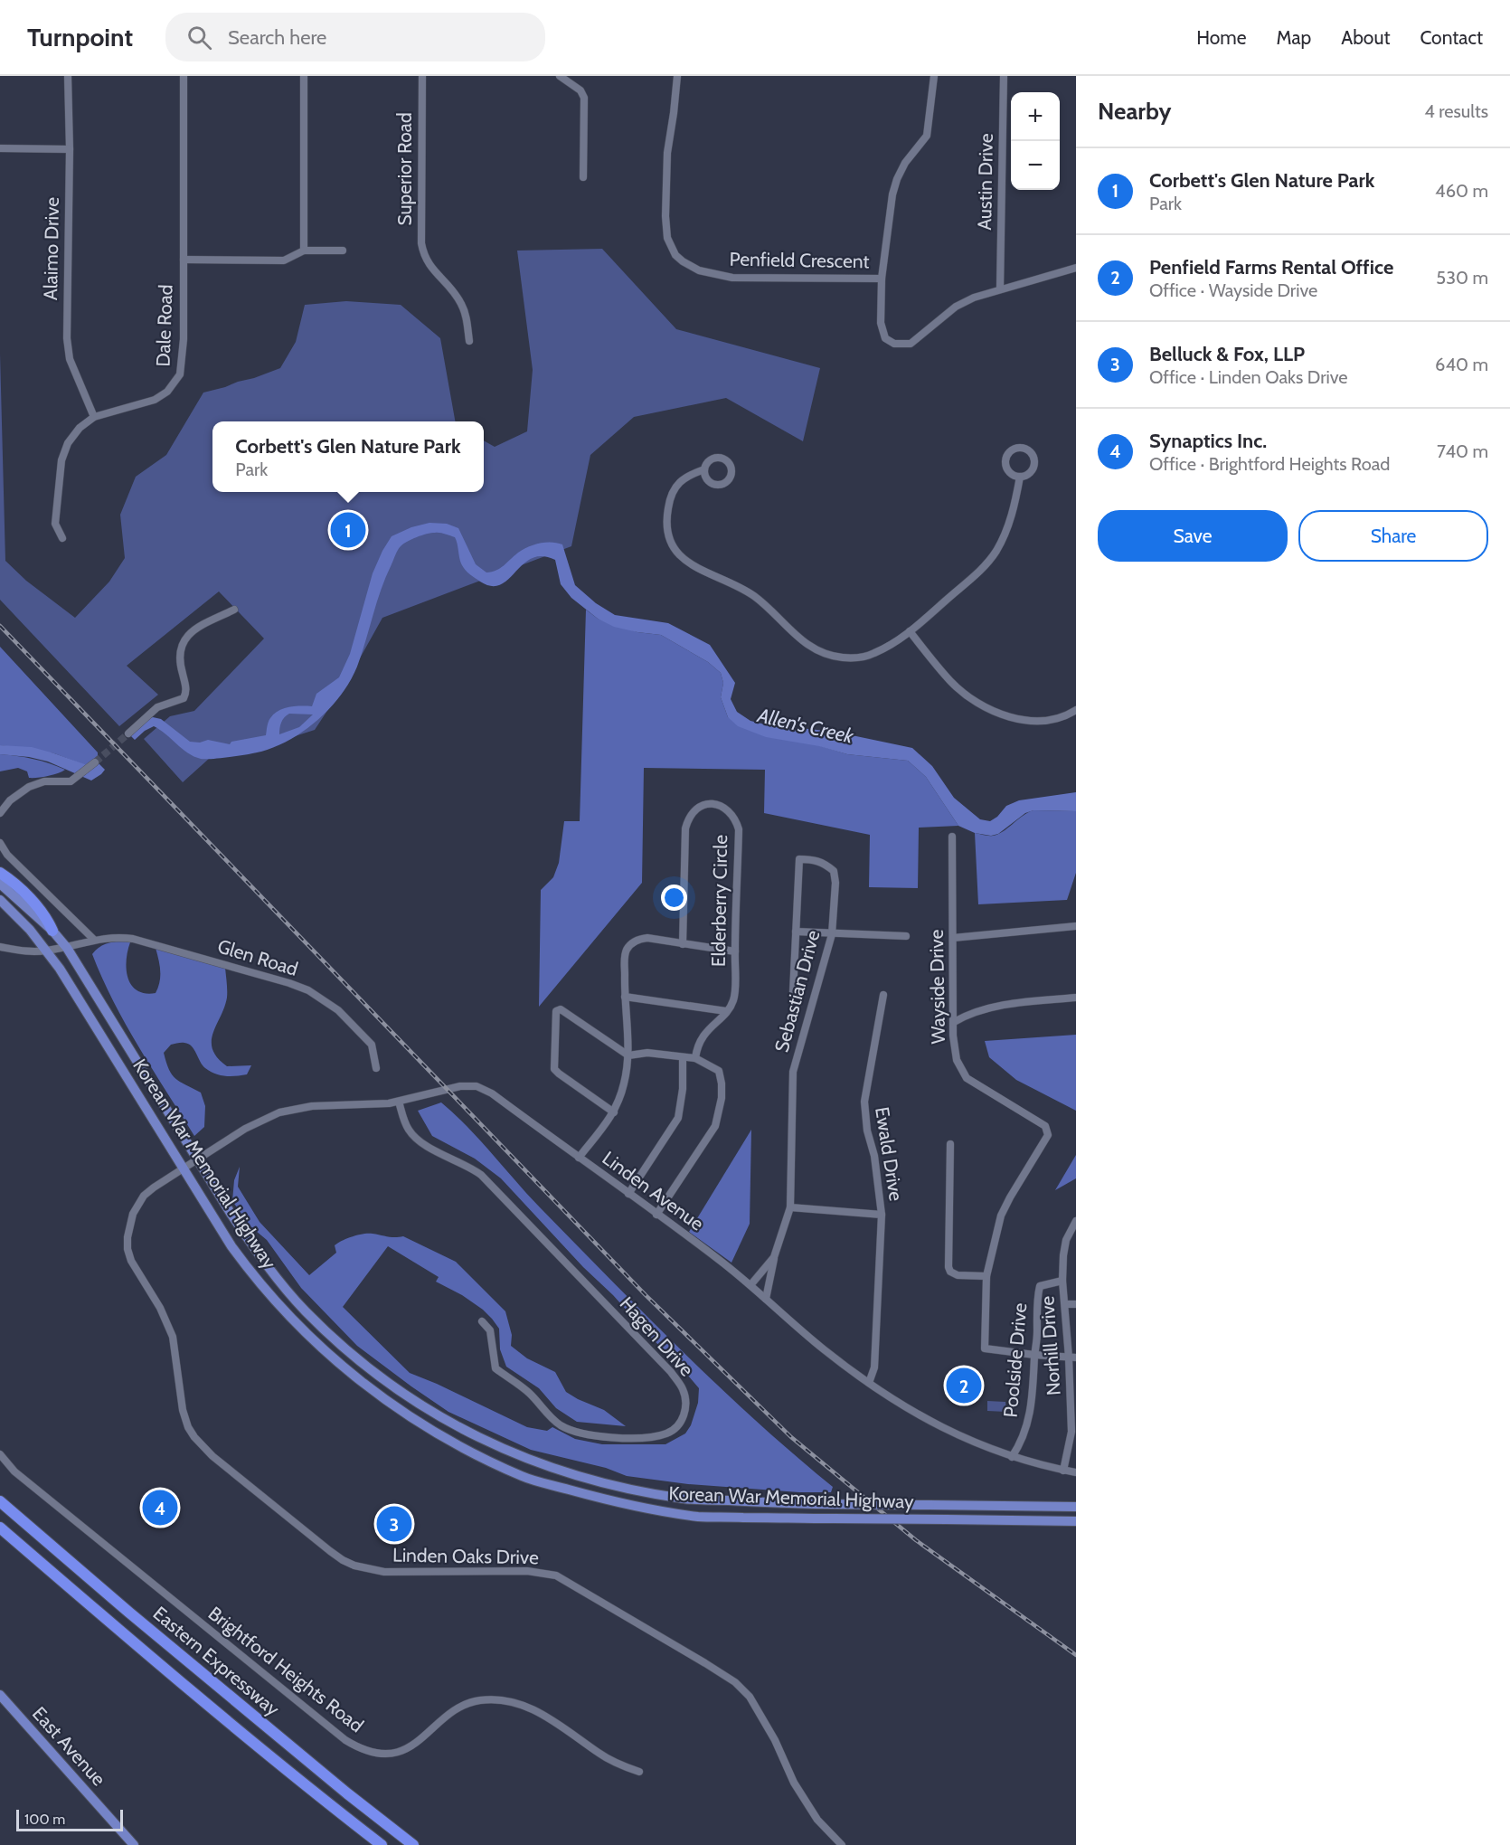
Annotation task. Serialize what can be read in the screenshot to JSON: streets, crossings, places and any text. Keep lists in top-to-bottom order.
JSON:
{
  "streets": {
    "highway": ["Eastern Expressway"],
    "main road": ["Korean War Memorial Highway", "East Avenue"],
    "street": [
      "Superior Road",
      "Austin Drive",
      "Alaimo Drive",
      "Penfield Crescent",
      "Dale Road",
      "Elderberry Circle",
      "Glen Road",
      "Wayside Drive",
      "Sebastian Drive",
      "Ewald Drive",
      "Linden Avenue",
      "Hagen Drive",
      "Norhill Drive",
      "Poolside Drive",
      "Linden Oaks Drive",
      "Brightford Heights Road"
    ]
  },
  "crossings": [
    ["Alaimo Drive", "Dale Road"],
    ["Glen Road", "Korean War Memorial Highway"],
    ["Wayside Drive", "Poolside Drive"],
    ["Sebastian Drive", "Linden Avenue"],
    ["Ewald Drive", "Linden Avenue"],
    ["Korean War Memorial Highway", "Linden Avenue"],
    ["Korean War Memorial Highway", "Linden Oaks Drive"],
    ["Linden Avenue", "Hagen Drive"],
    ["Linden Avenue", "Norhill Drive"],
    ["Linden Avenue", "Poolside Drive"],
    ["Linden Avenue", "Linden Oaks Drive"],
    ["Norhill Drive", "Poolside Drive"]
  ],
  "water": ["Allen's Creek"],
  "scale_bar": "100 m",
  "page": {
    "header": "Turnpoint",
    "search": "Search here",
    "nav": [
      "Home",
      "Map",
      "About",
      "Contact"
    ],
    "heading": ["Nearby", "4 results"],
    "map_buttons": ["+", "−"],
    "list": [
      {
        "mark": "1",
        "name": "Corbett's Glen Nature Park",
        "note": "Park",
        "value": "460 m"
      },
      {
        "mark": "2",
        "name": "Penfield Farms Rental Office",
        "note": "Office · Wayside Drive",
        "value": "530 m"
      },
      {
        "mark": "3",
        "name": "Belluck & Fox, LLP",
        "note": "Office · Linden Oaks Drive",
        "value": "640 m"
      },
      {
        "mark": "4",
        "name": "Synaptics Inc.",
        "note": "Office · Brightford Heights Road",
        "value": "740 m"
      }
    ],
    "popup": ["Corbett's Glen Nature Park", "Park"],
    "buttons": ["Save", "Share"],
    "pins": [
      "1",
      "2",
      "4",
      "3"
    ],
    "scale": "100 m"
  }
}
